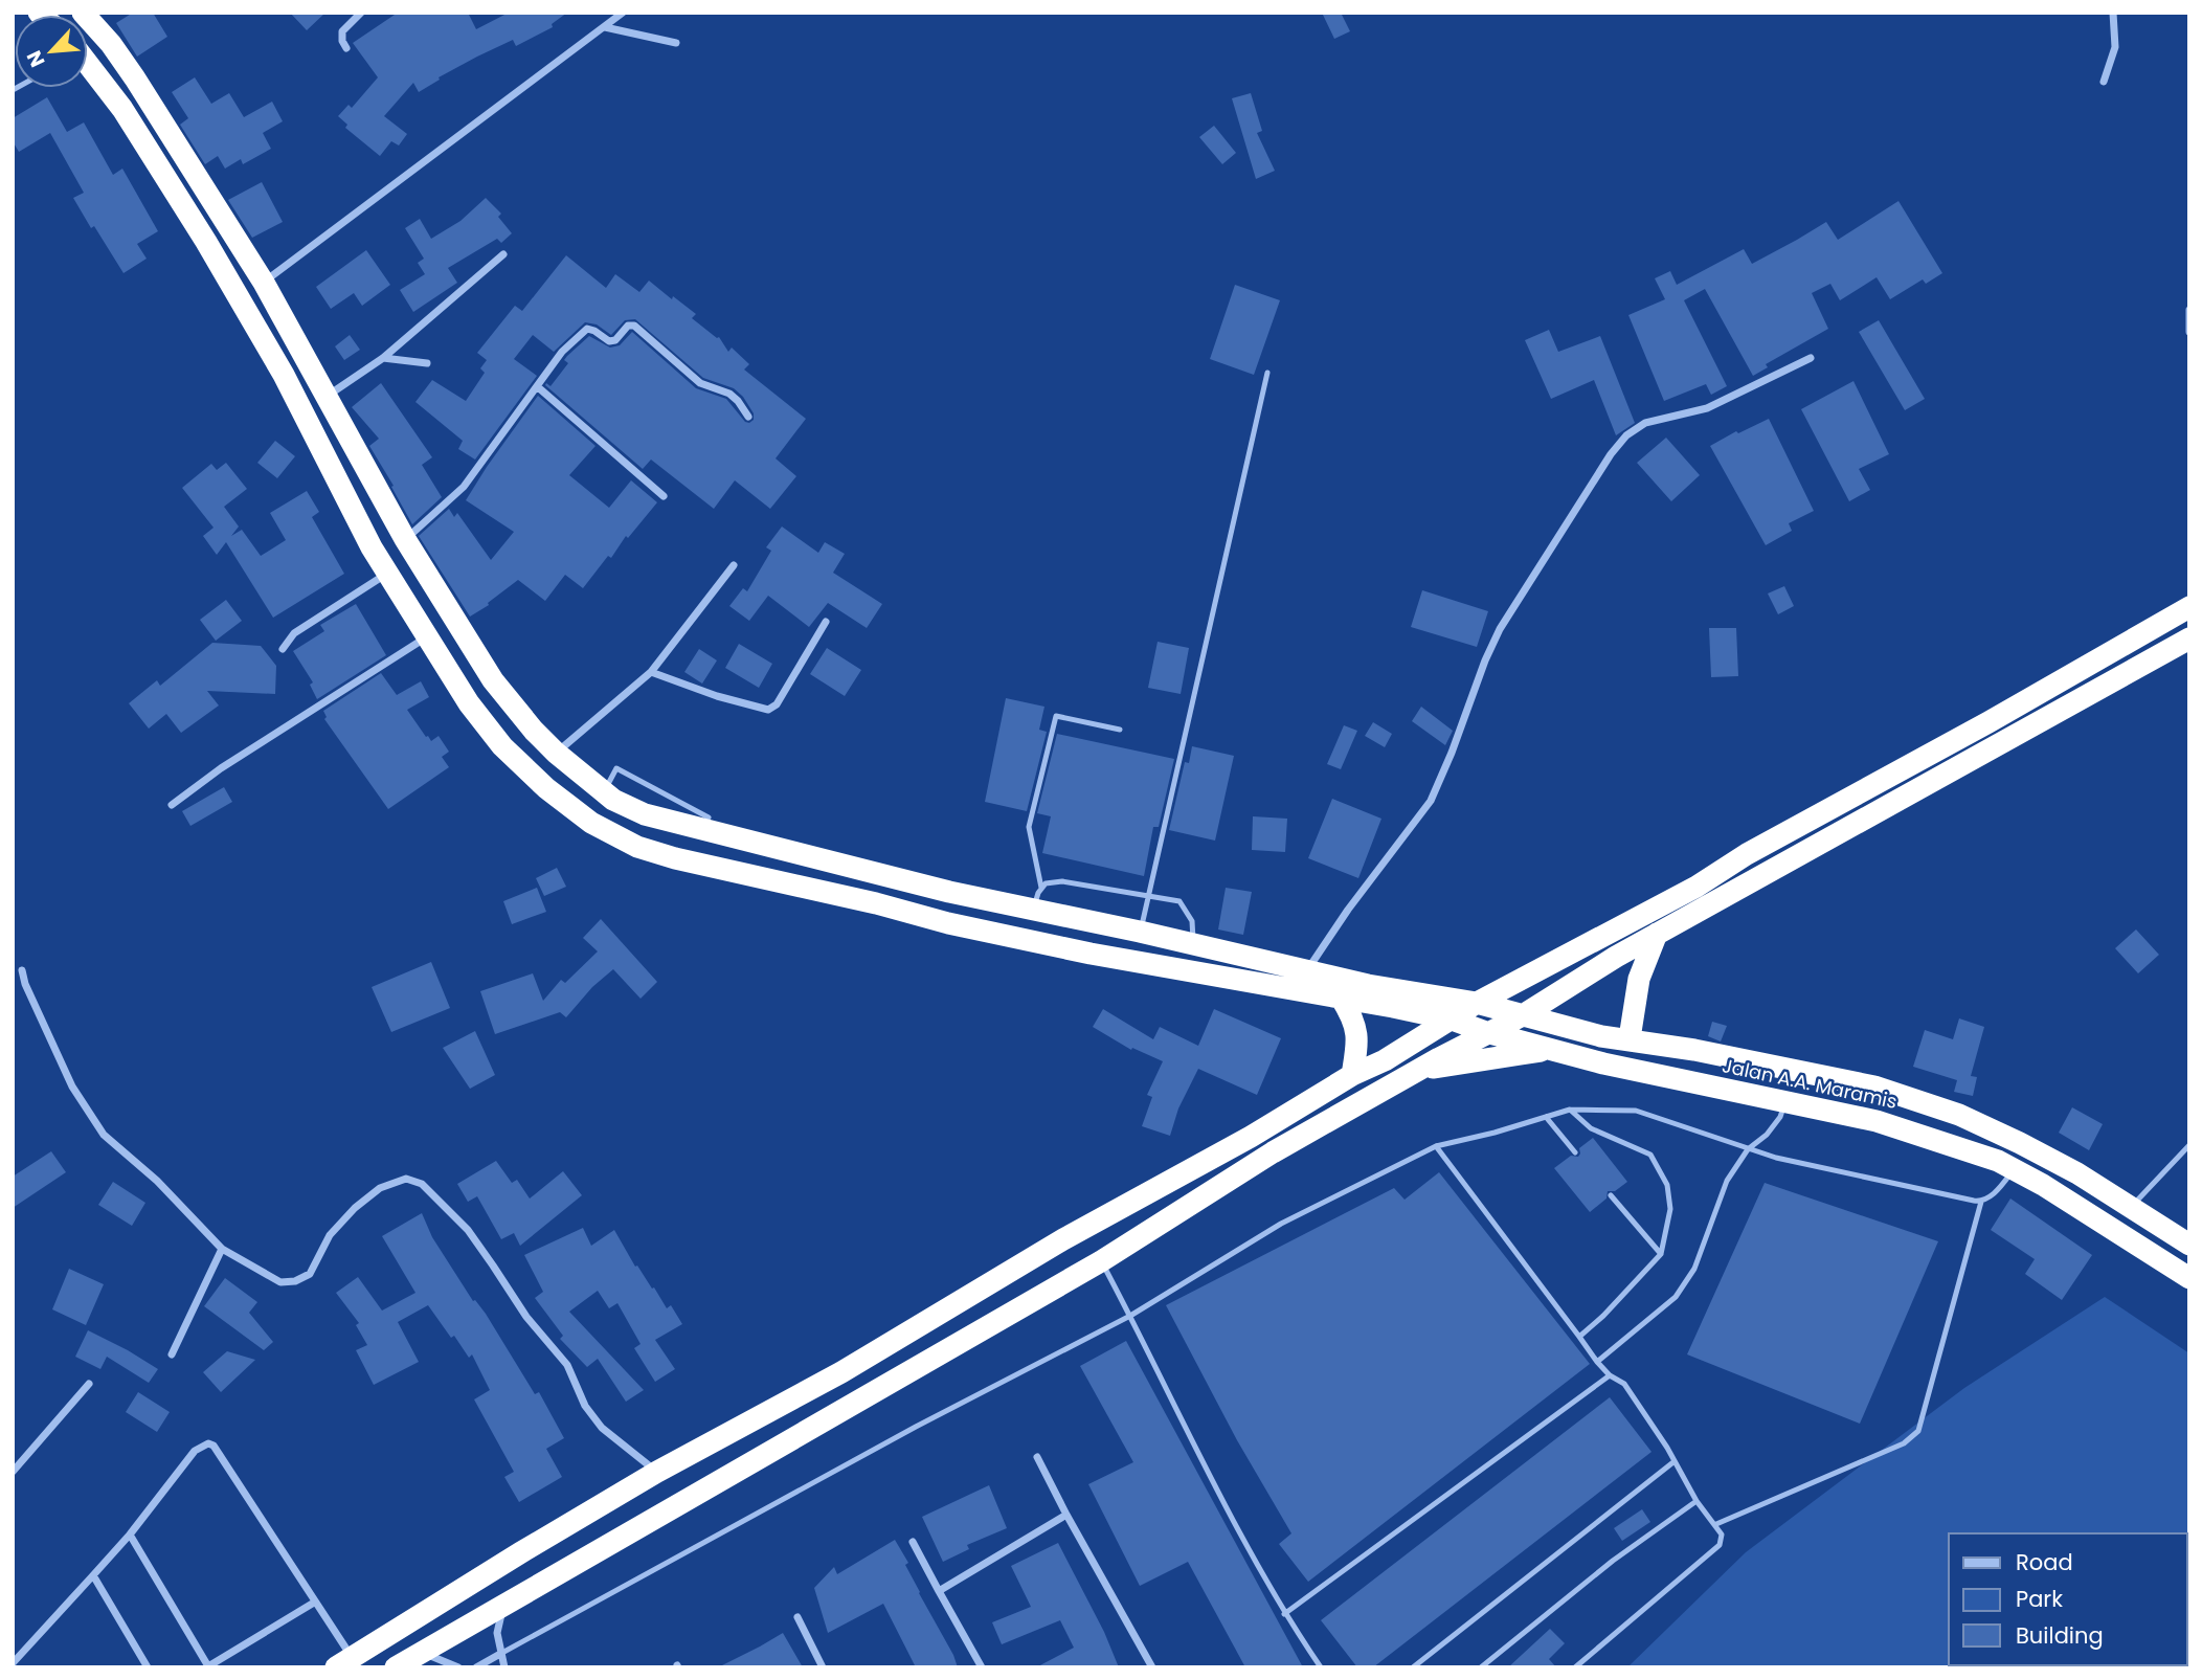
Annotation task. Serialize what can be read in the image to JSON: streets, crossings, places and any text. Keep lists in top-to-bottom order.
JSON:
{
  "streets": {
    "highway": ["Jalan A.A. Maramis"]
  },
  "legend": ["Road", "Park", "Building"],
  "north": "bottom left"
}
